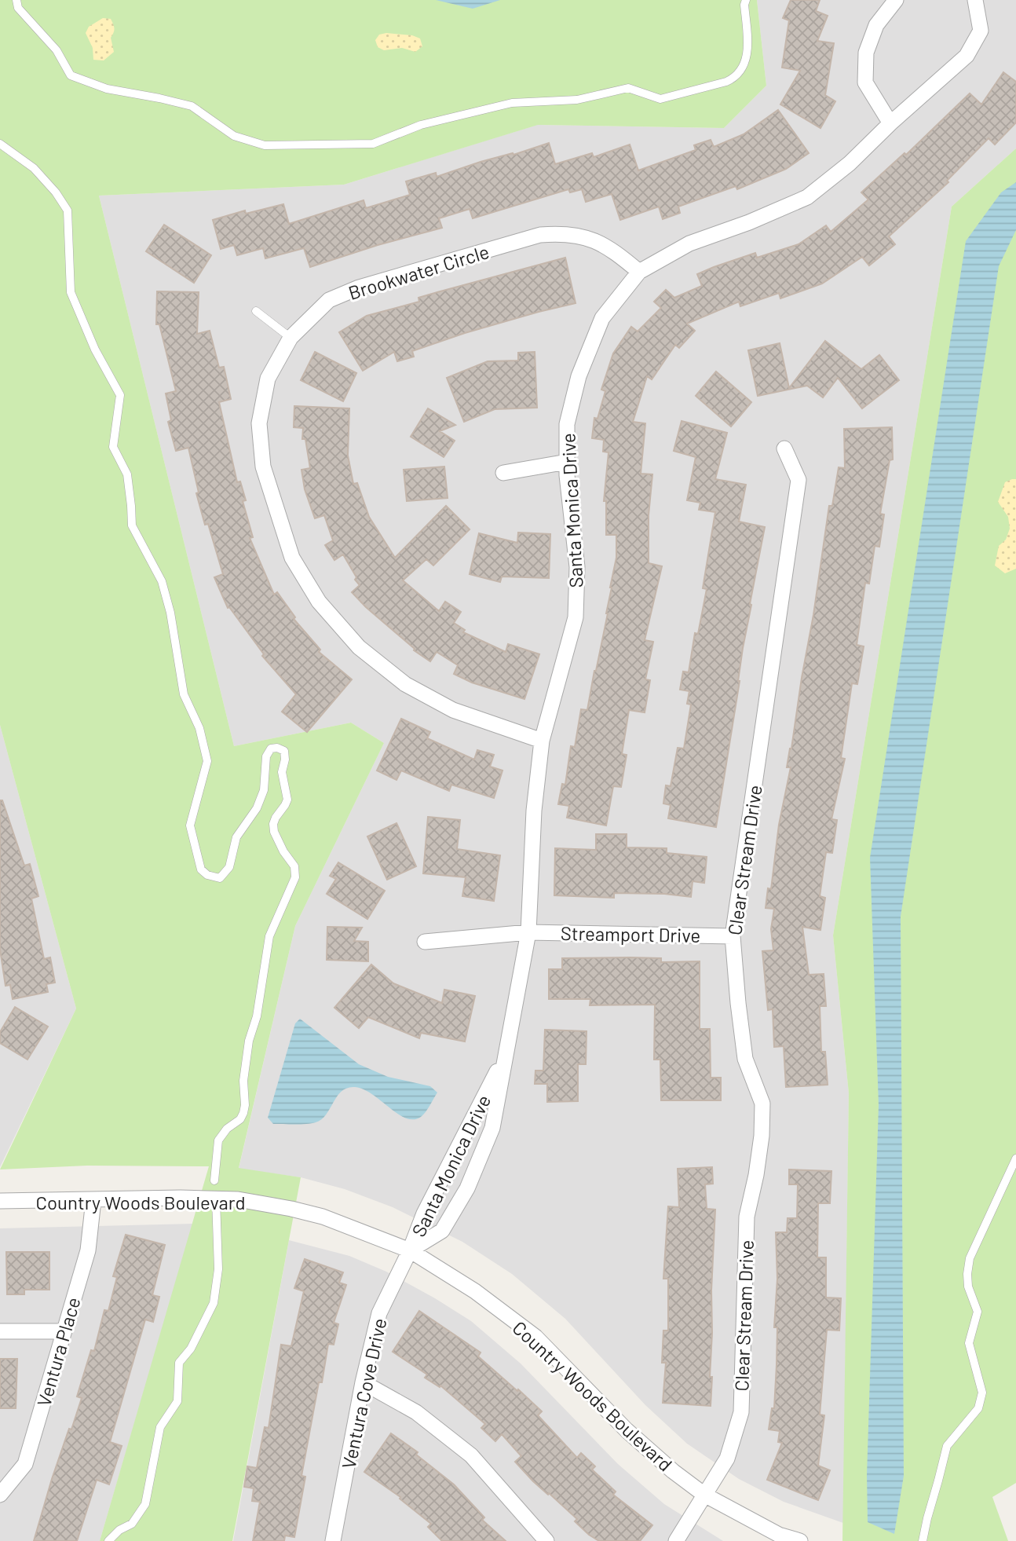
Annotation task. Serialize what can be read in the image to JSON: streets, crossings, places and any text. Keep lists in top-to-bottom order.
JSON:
{
  "streets": {
    "street": [
      "Brookwater Circle",
      "Santa Monica Drive",
      "Clear Stream Drive",
      "Streamport Drive",
      "Country Woods Boulevard",
      "Ventura Place",
      "Ventura Cove Drive"
    ]
  },
  "crossings": [
    ["Brookwater Circle", "Santa Monica Drive"],
    ["Santa Monica Drive", "Streamport Drive"],
    ["Santa Monica Drive", "Country Woods Boulevard"],
    ["Santa Monica Drive", "Ventura Cove Drive"],
    ["Clear Stream Drive", "Streamport Drive"],
    ["Clear Stream Drive", "Country Woods Boulevard"],
    ["Country Woods Boulevard", "Ventura Place"],
    ["Country Woods Boulevard", "Ventura Cove Drive"]
  ]
}
